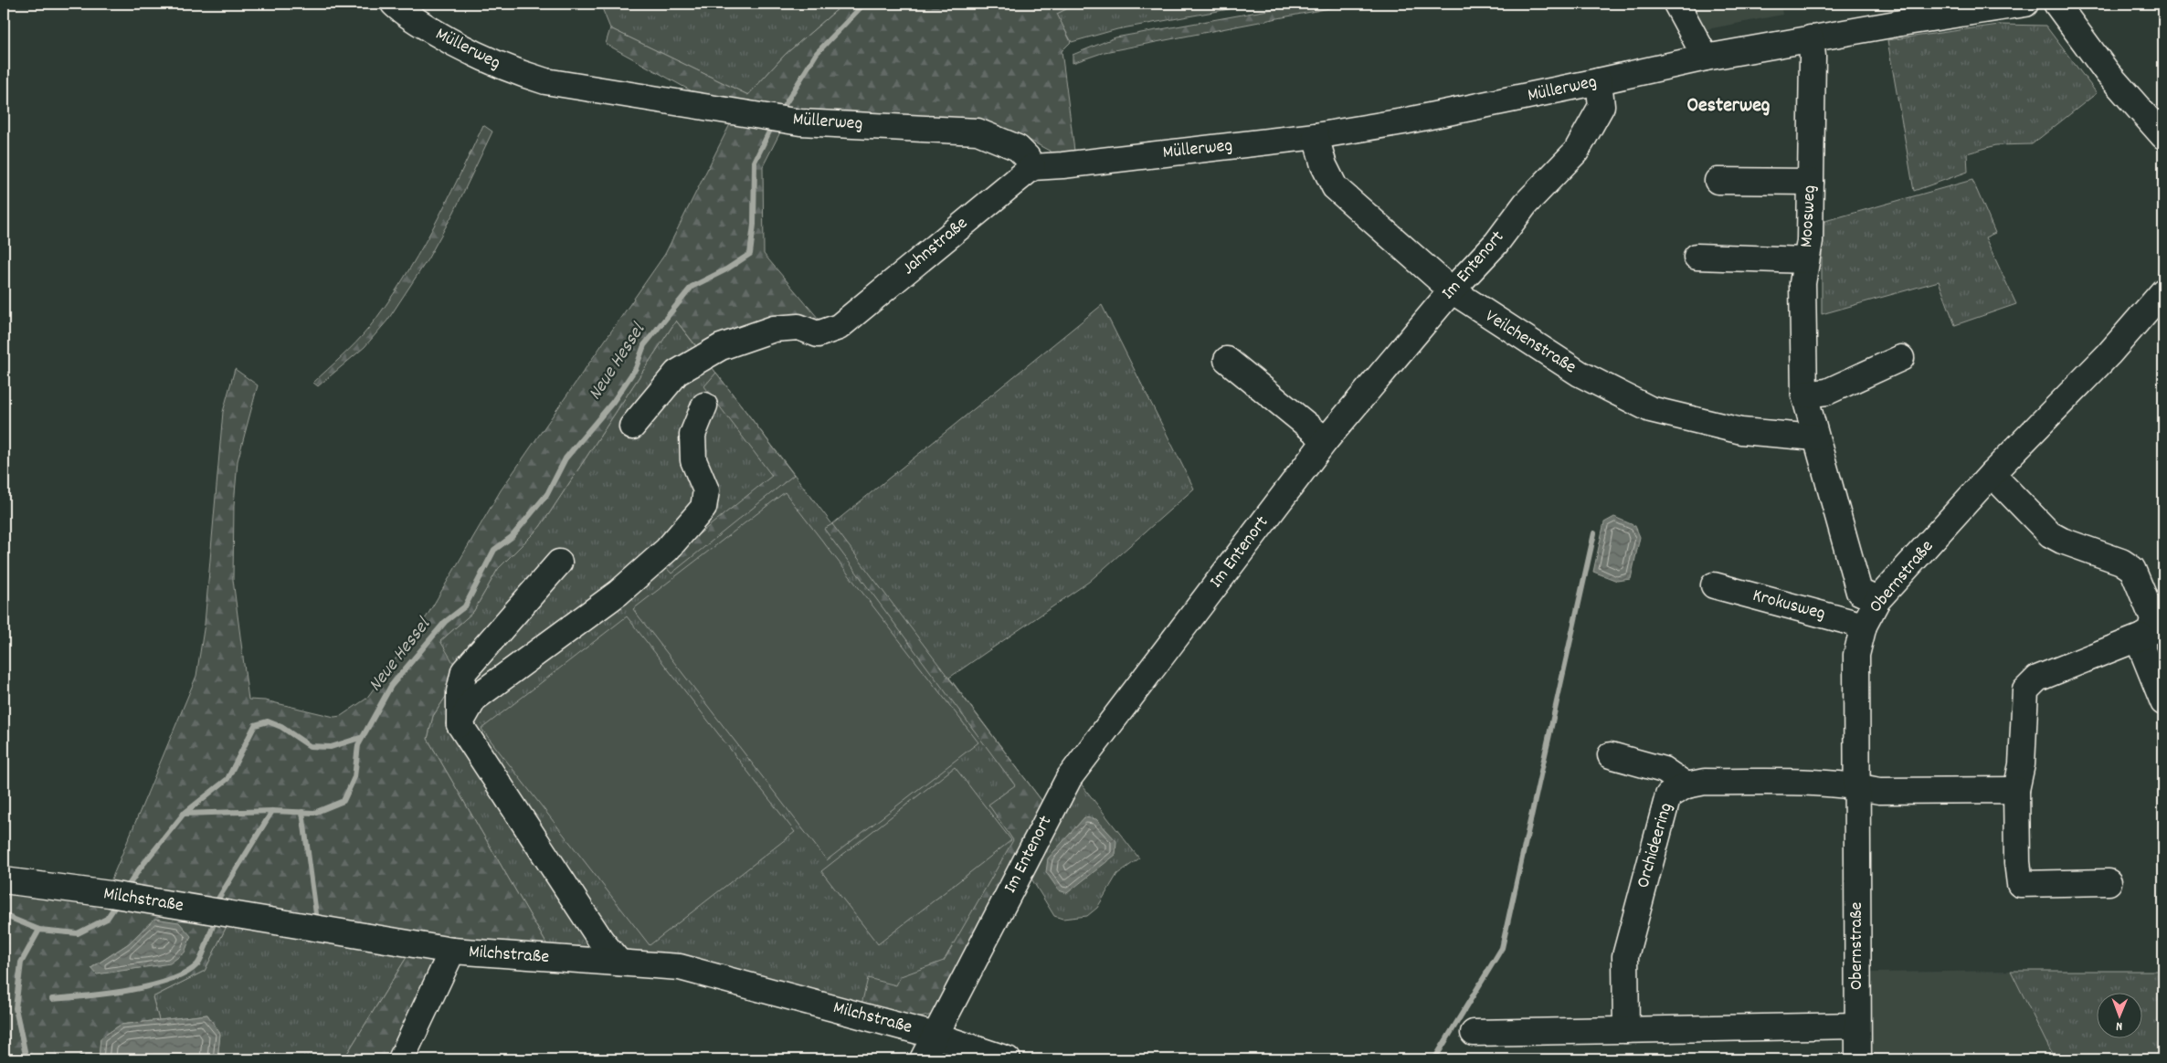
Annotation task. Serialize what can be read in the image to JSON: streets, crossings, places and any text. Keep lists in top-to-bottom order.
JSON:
{
  "streets": {
    "street": [
      "Müllerweg",
      "Moosweg",
      "Jahnstraße",
      "Im Entenort",
      "Veilchenstraße",
      "Obernstraße",
      "Krokusweg",
      "Orchideering",
      "Milchstraße"
    ]
  },
  "crossings": [
    ["Müllerweg", "Moosweg"],
    ["Müllerweg", "Jahnstraße"],
    ["Müllerweg", "Im Entenort"],
    ["Müllerweg", "Veilchenstraße"],
    ["Moosweg", "Veilchenstraße"],
    ["Moosweg", "Obernstraße"],
    ["Im Entenort", "Veilchenstraße"],
    ["Im Entenort", "Milchstraße"],
    ["Obernstraße", "Krokusweg"],
    ["Obernstraße", "Orchideering"]
  ],
  "districts": ["Oesterweg"],
  "water": ["Neue Hessel"],
  "north": "bottom"
}
